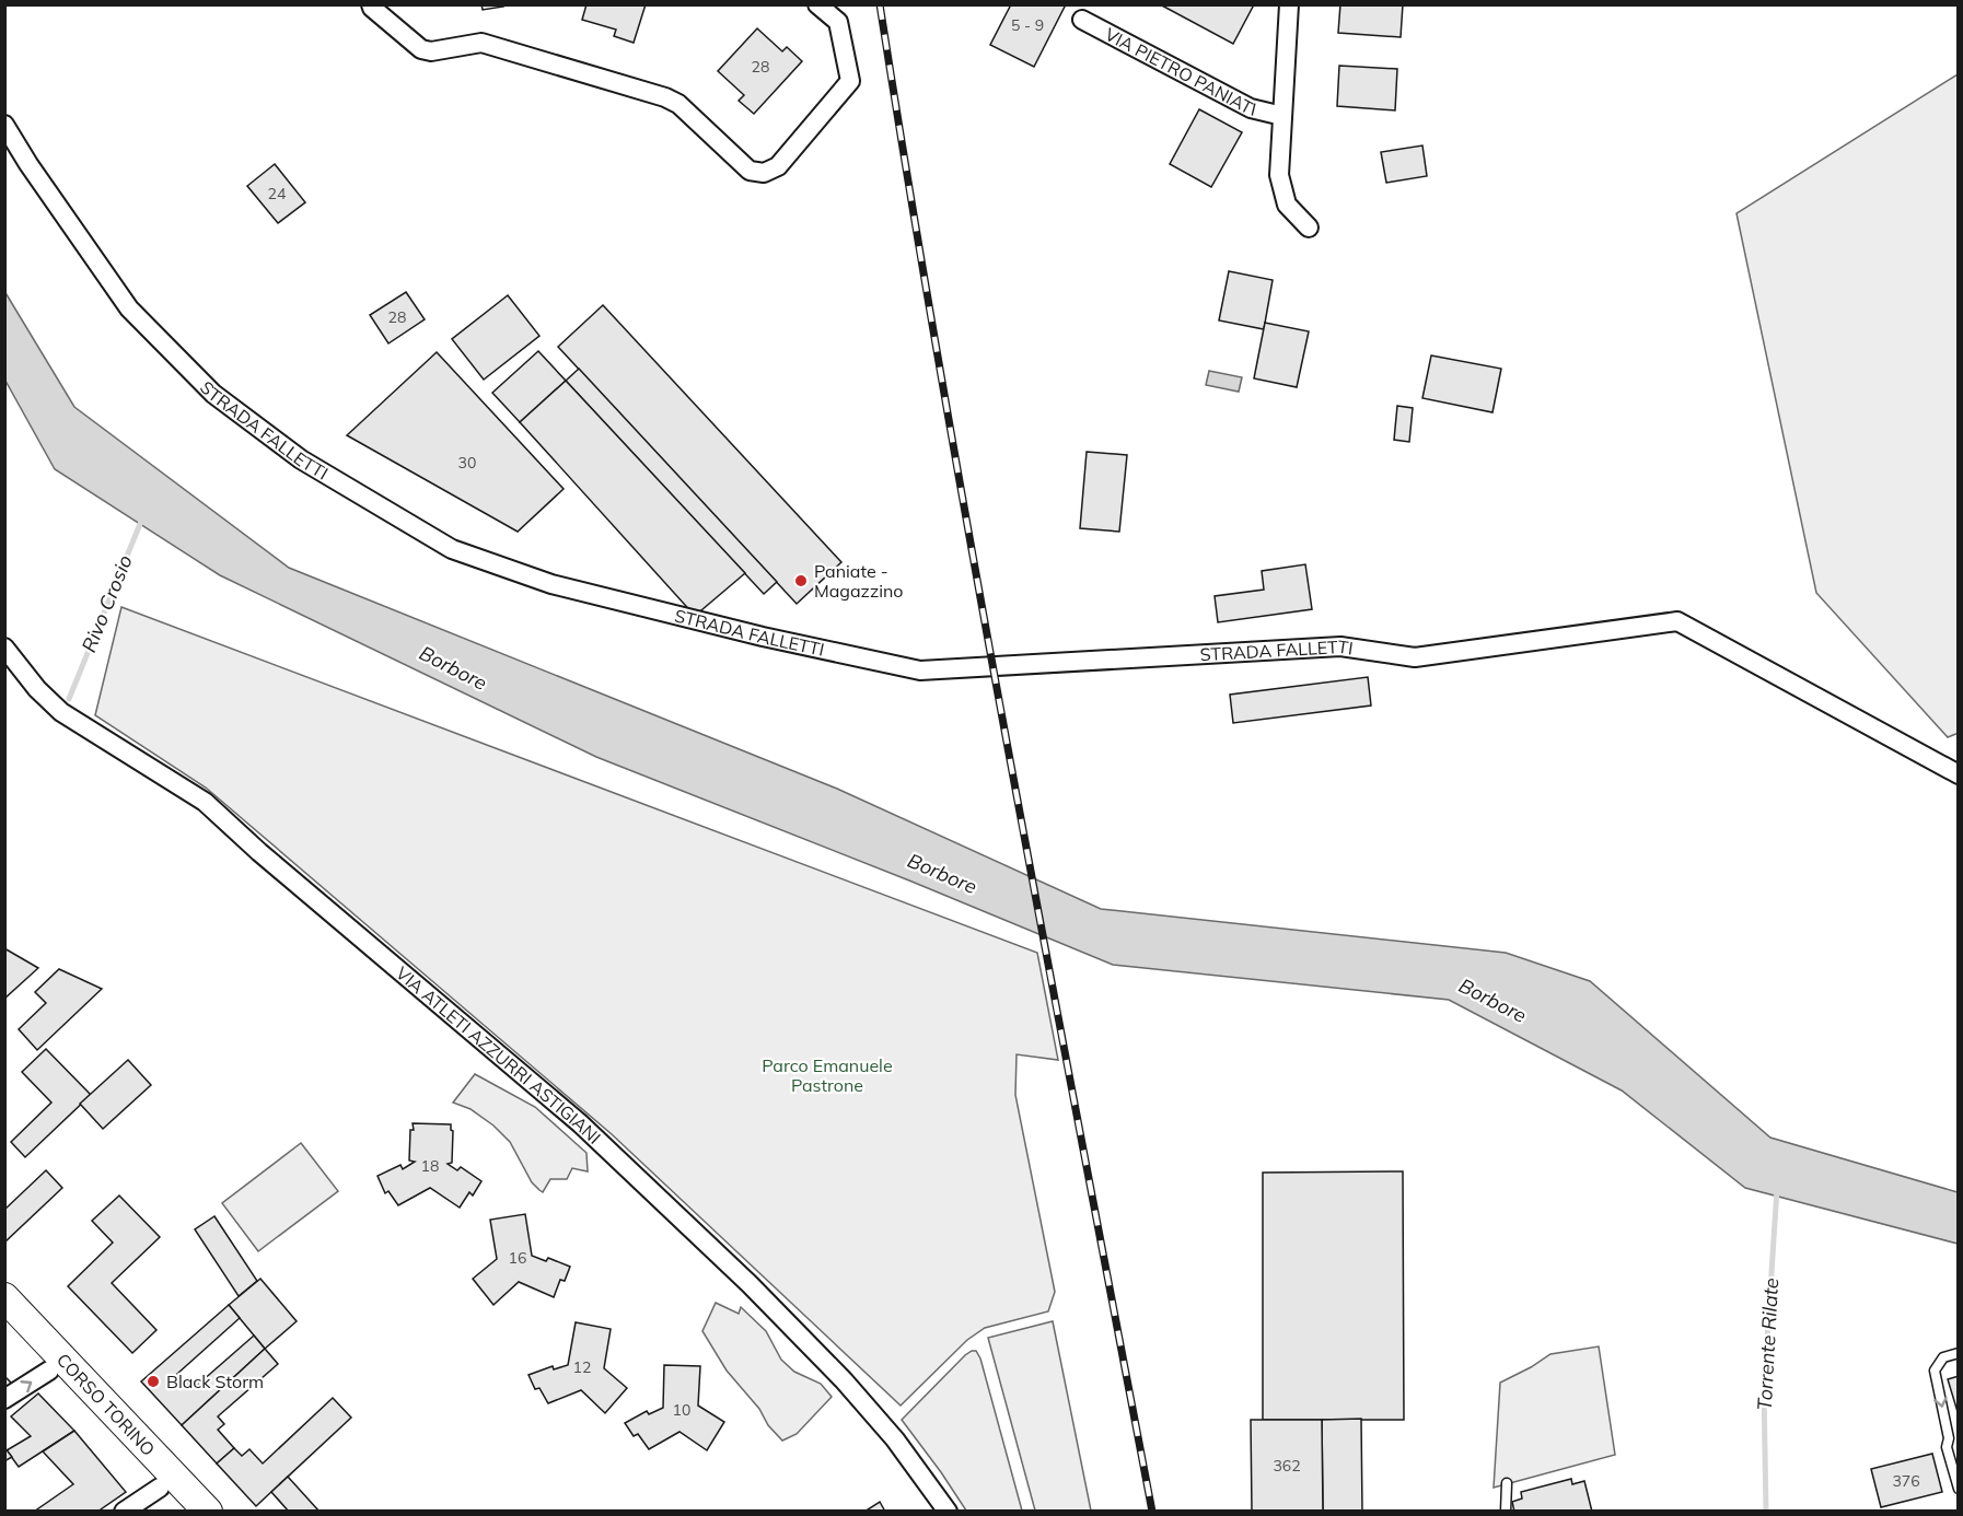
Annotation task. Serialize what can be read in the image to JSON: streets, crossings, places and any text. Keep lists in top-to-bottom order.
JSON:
{
  "streets": {
    "main road": ["CORSO TORINO"],
    "street": ["VIA PIETRO PANIATI", "STRADA FALLETTI", "VIA ATLETI AZZURRI ASTIGIANI"]
  },
  "water": ["Rivo Crosio", "Borbore", "Torrente Rilate"],
  "parks": ["Parco Emanuele Pastrone"],
  "places": ["Paniate - Magazzino", "Black Storm"],
  "house_numbers": [
    "5 - 9",
    "28",
    "24",
    "28",
    "30",
    "18",
    "16",
    "12",
    "10",
    "362",
    "376"
  ]
}
